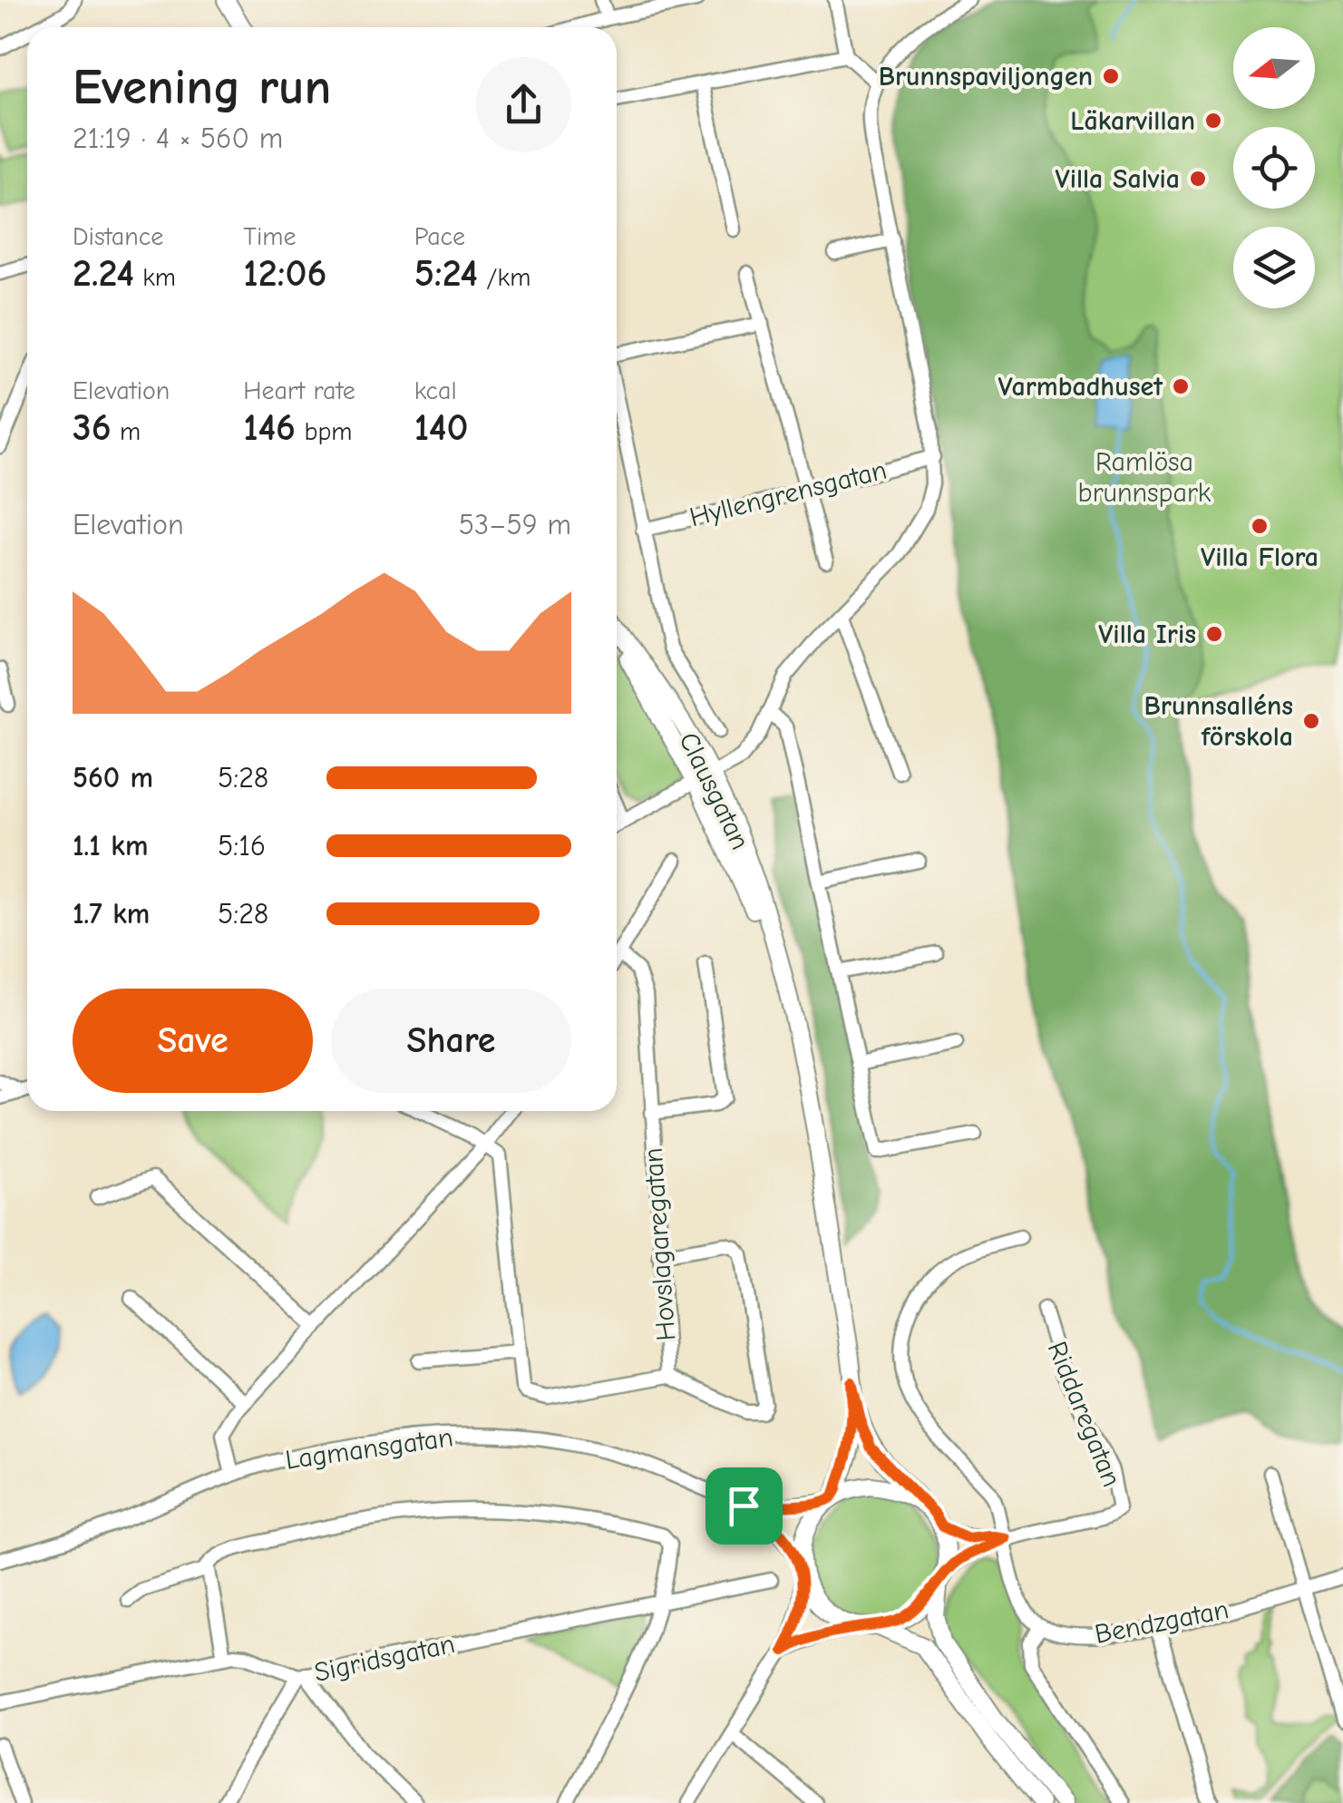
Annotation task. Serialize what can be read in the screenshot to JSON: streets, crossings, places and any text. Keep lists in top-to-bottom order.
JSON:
{
  "streets": {
    "main road": ["Clausgatan"],
    "street": [
      "Hyllengrensgatan",
      "Hovslagaregatan",
      "Riddaregatan",
      "Lagmansgatan",
      "Bendzgatan",
      "Sigridsgatan"
    ]
  },
  "crossings": [
    ["Clausgatan", "Riddaregatan"],
    ["Clausgatan", "Lagmansgatan"],
    ["Riddaregatan", "Lagmansgatan"]
  ],
  "parks": ["Ramlösa brunnspark"],
  "places": [
    "Brunnspaviljongen",
    "Läkarvillan",
    "Villa Salvia",
    "Varmbadhuset",
    "Villa Flora",
    "Villa Iris",
    "Brunnsalléns förskola"
  ],
  "north": "left",
  "page": {
    "heading": ["Evening run", "21:19 · 4 × 560 m"],
    "stats": [
      ["Distance", "2.24 km"],
      ["Time", "12:06"],
      ["Pace", "5:24 /km"],
      ["Elevation", "36 m"],
      ["Heart rate", "146 bpm"],
      ["kcal", "140"]
    ],
    "chart": ["Elevation", "53–59 m"],
    "list": [
      {
        "name": "560 m",
        "note": "5:28"
      },
      {
        "name": "1.1 km",
        "note": "5:16"
      },
      {
        "name": "1.7 km",
        "note": "5:28"
      }
    ],
    "buttons": ["Save", "Share"]
  }
}
